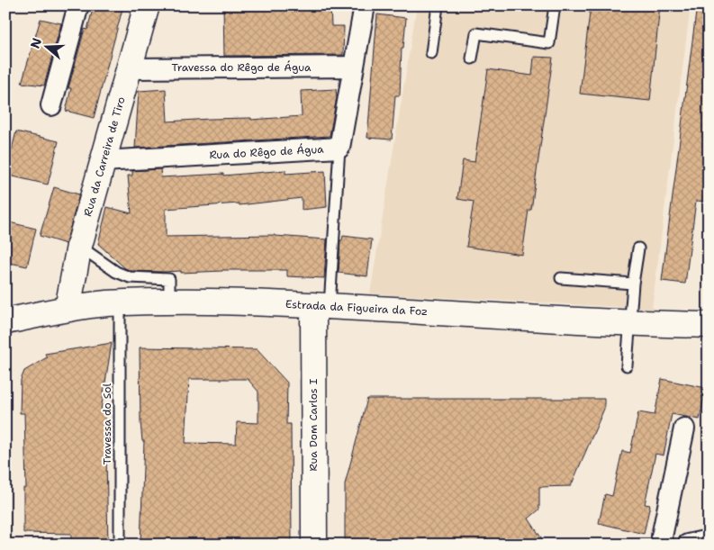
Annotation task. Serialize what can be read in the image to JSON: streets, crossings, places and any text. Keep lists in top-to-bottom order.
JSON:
{
  "streets": {
    "main road": ["Rua da Carreira de Tiro", "Estrada da Figueira da Foz", "Rua Dom Carlos I"],
    "street": ["Travessa do Rêgo de Água", "Rua do Rêgo de Água"],
    "lane": ["Travessa do Sol"]
  },
  "crossings": [
    ["Travessa do Rêgo de Água", "Rua do Rêgo de Água"],
    ["Travessa do Rêgo de Água", "Rua da Carreira de Tiro"],
    ["Rua do Rêgo de Água", "Rua da Carreira de Tiro"],
    ["Rua da Carreira de Tiro", "Estrada da Figueira da Foz"],
    ["Estrada da Figueira da Foz", "Travessa do Sol"],
    ["Estrada da Figueira da Foz", "Rua Dom Carlos I"]
  ],
  "north": "left"
}
